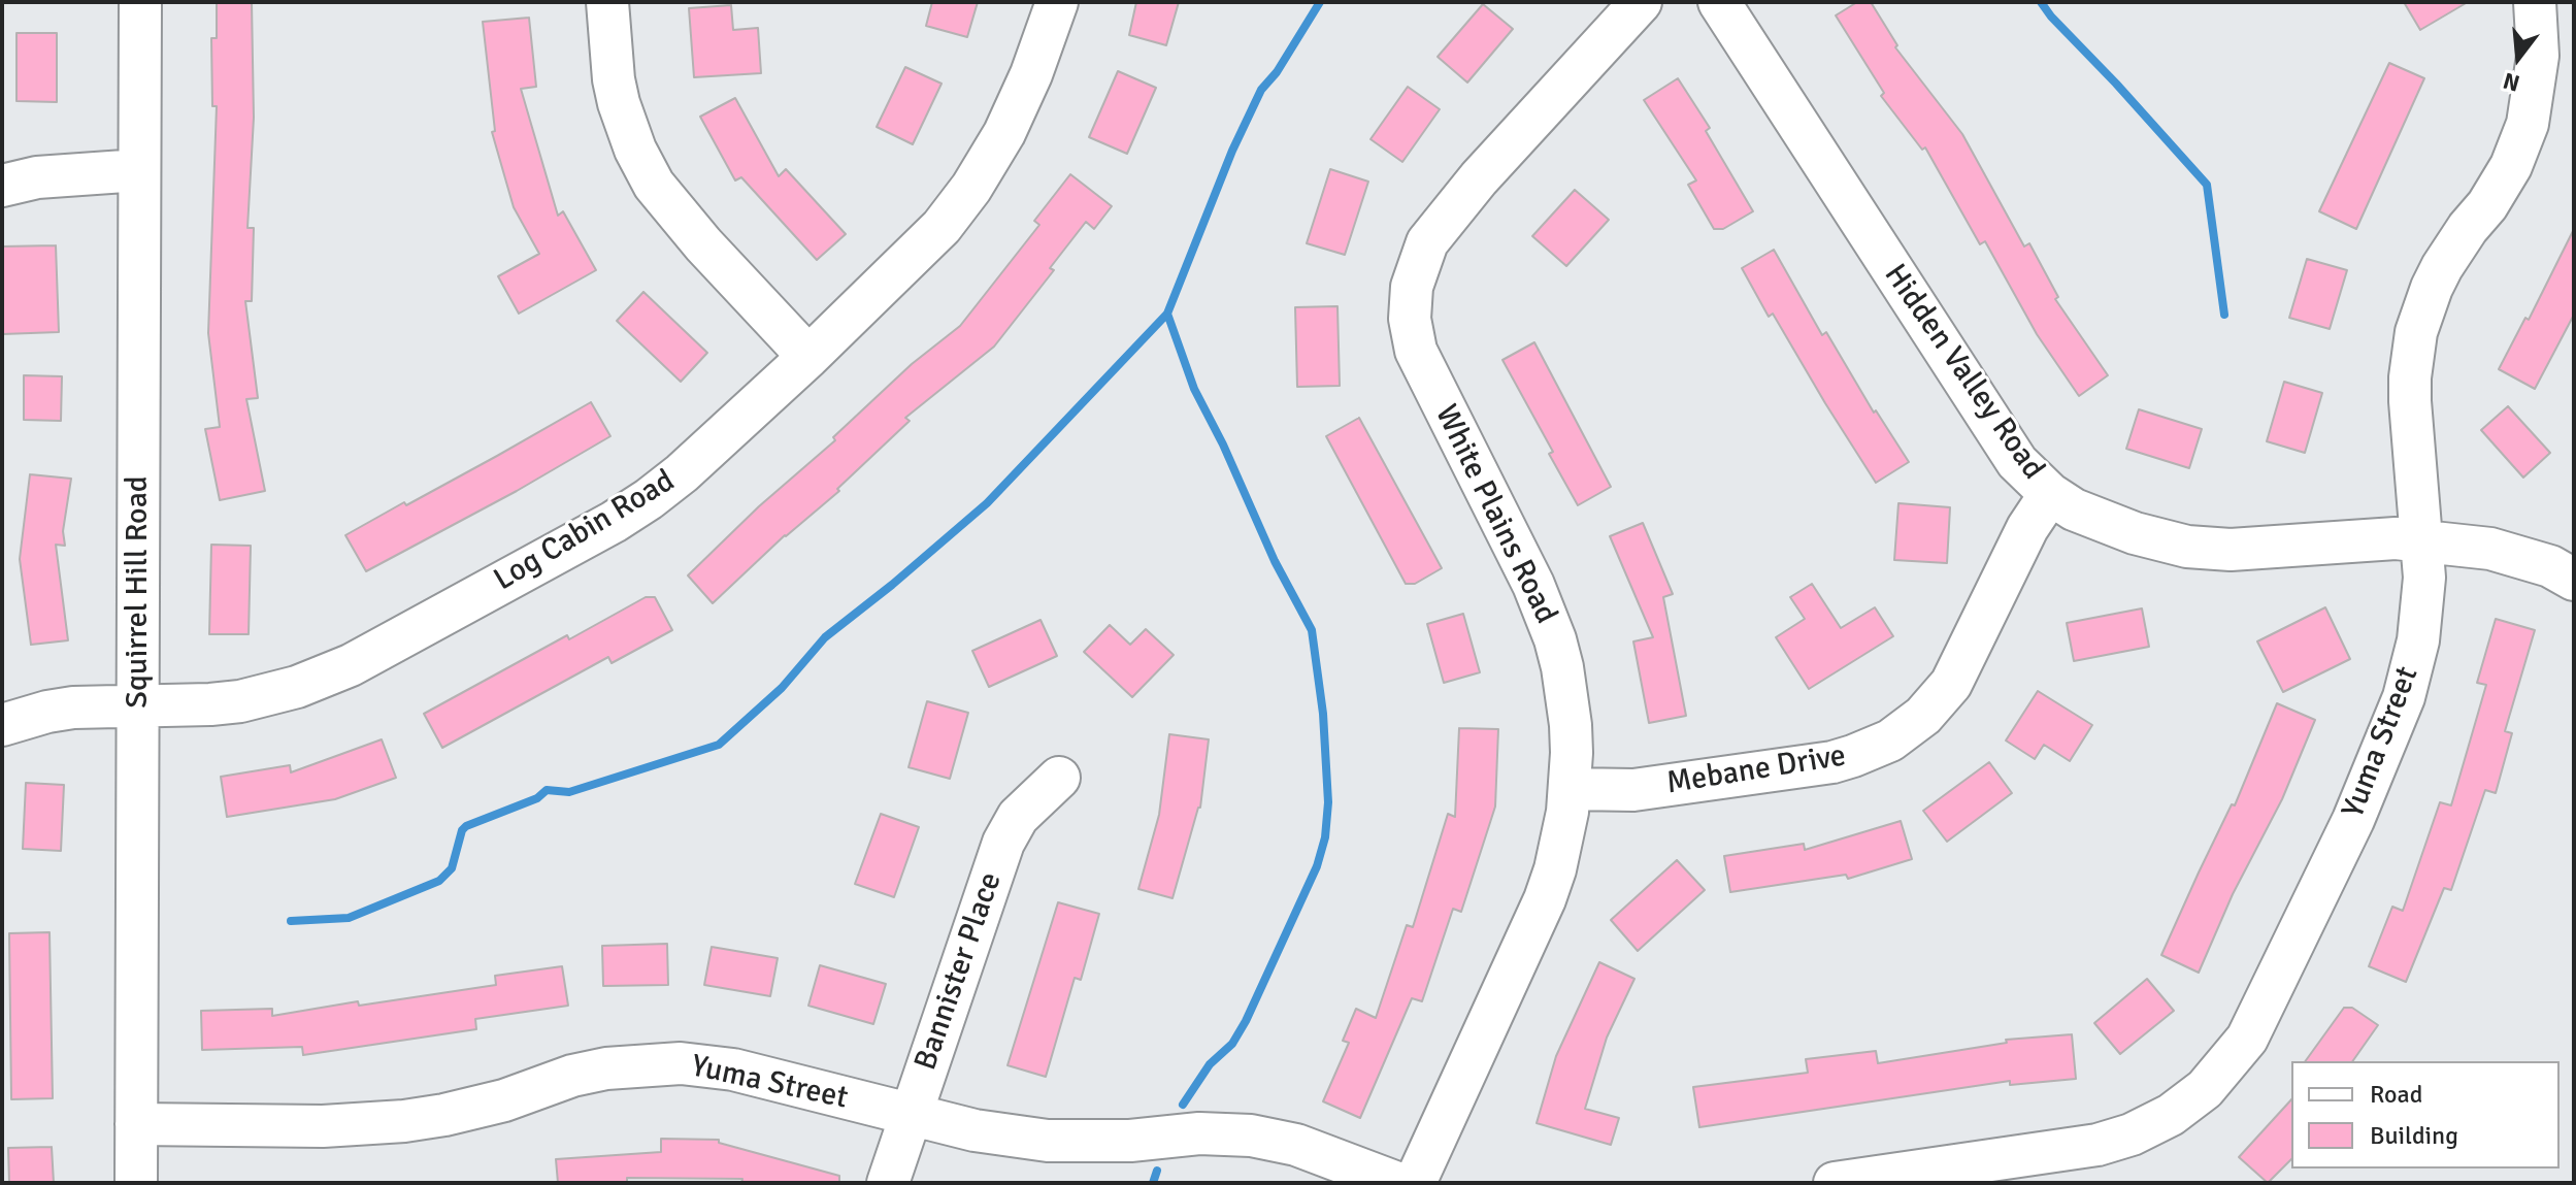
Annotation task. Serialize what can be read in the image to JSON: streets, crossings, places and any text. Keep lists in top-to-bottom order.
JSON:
{
  "streets": {
    "street": [
      "Hidden Valley Road",
      "White Plains Road",
      "Log Cabin Road",
      "Squirrel Hill Road",
      "Yuma Street",
      "Mebane Drive",
      "Bannister Place"
    ]
  },
  "crossings": [
    ["Hidden Valley Road", "Yuma Street"],
    ["Hidden Valley Road", "Mebane Drive"],
    ["White Plains Road", "Mebane Drive"],
    ["Log Cabin Road", "Squirrel Hill Road"],
    ["Squirrel Hill Road", "Yuma Street"],
    ["Yuma Street", "Bannister Place"]
  ],
  "legend": ["Road", "Building"],
  "north": "bottom"
}
